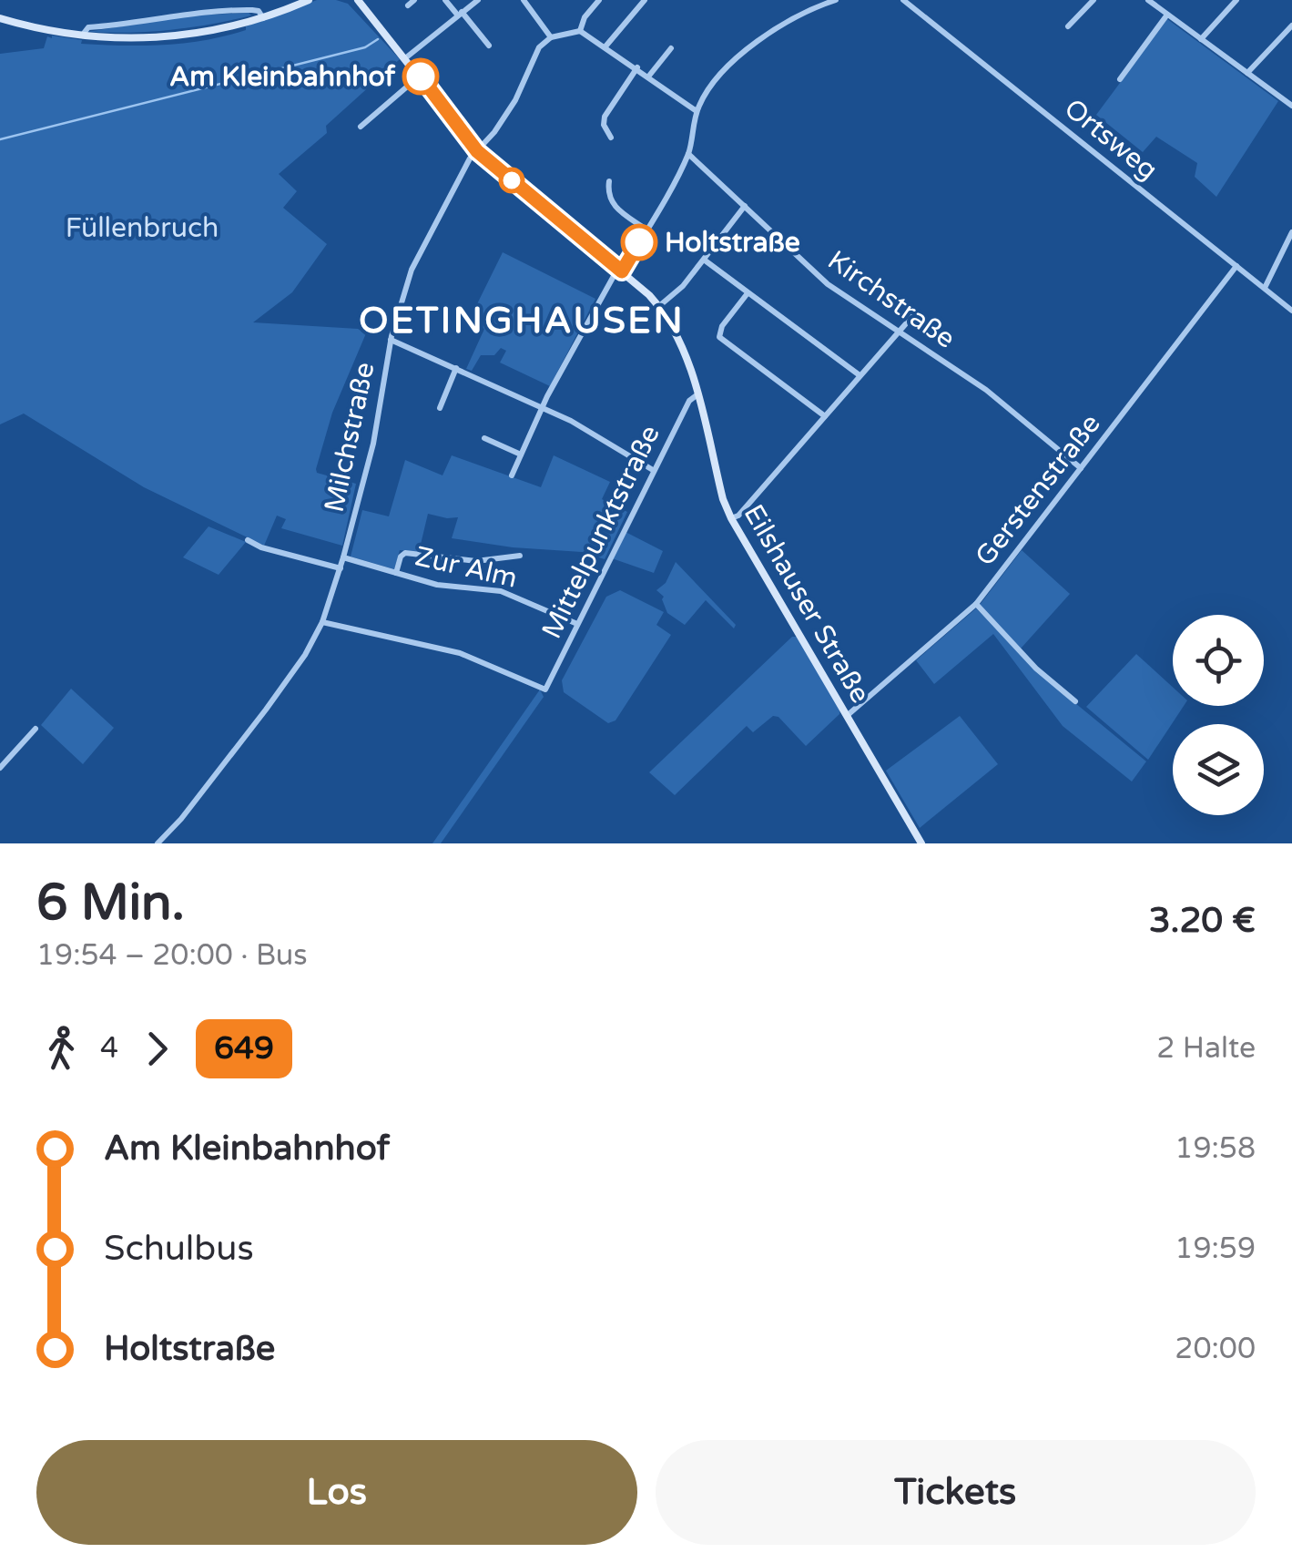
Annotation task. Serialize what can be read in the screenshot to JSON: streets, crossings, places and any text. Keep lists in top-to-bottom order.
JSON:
{
  "streets": {
    "street": [
      "Ortsweg",
      "Kirchstraße",
      "Milchstraße",
      "Gerstenstraße",
      "Mittelpunktstraße",
      "Zur Alm",
      "Eilshauser Straße"
    ]
  },
  "crossings": [
    ["Ortsweg", "Gerstenstraße"],
    ["Kirchstraße", "Gerstenstraße"],
    ["Milchstraße", "Mittelpunktstraße"],
    ["Milchstraße", "Zur Alm"],
    ["Milchstraße", "Eilshauser Straße"],
    ["Gerstenstraße", "Eilshauser Straße"],
    ["Mittelpunktstraße", "Zur Alm"],
    ["Mittelpunktstraße", "Eilshauser Straße"]
  ],
  "districts": ["OETINGHAUSEN"],
  "parks": ["Füllenbruch"],
  "places": ["Am Kleinbahnhof", "Holtstraße"],
  "lines": ["bus line 649"],
  "page": {
    "heading": ["6 Min.", "19:54 – 20:00 · Bus", "3.20 €"],
    "legs": ["4", "649", "2 Halte"],
    "list": [
      {
        "name": "Am Kleinbahnhof",
        "value": "19:58"
      },
      {
        "name": "Schulbus",
        "value": "19:59"
      },
      {
        "name": "Holtstraße",
        "value": "20:00"
      }
    ],
    "buttons": ["Los", "Tickets"]
  }
}
